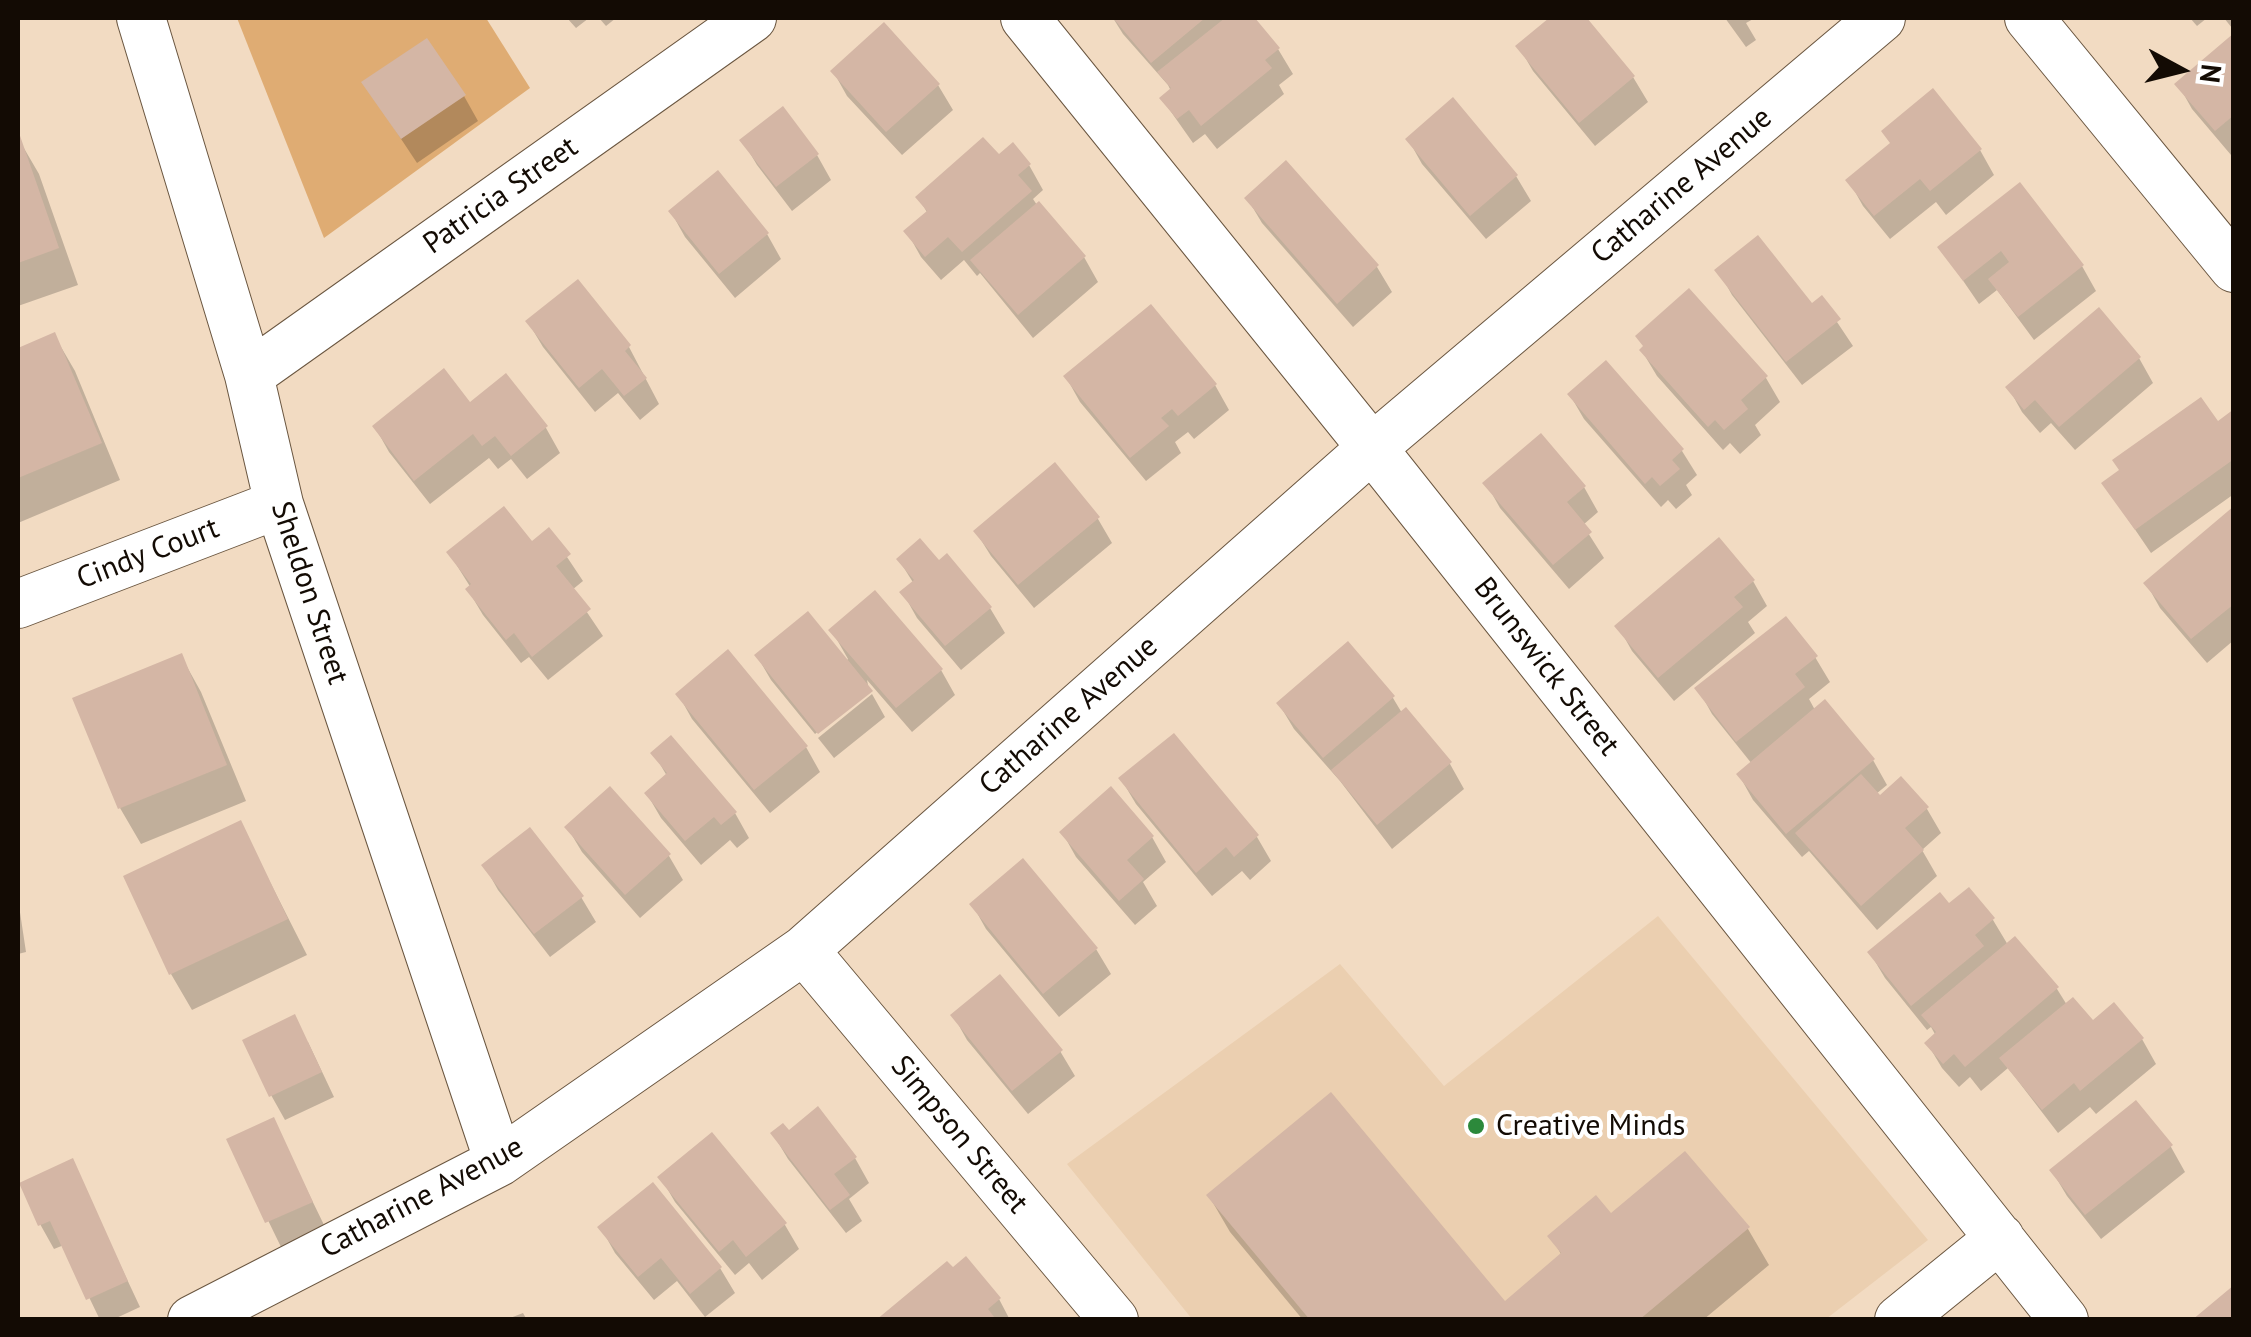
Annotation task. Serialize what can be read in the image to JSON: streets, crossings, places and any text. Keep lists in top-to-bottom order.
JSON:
{
  "streets": {
    "street": [
      "Catharine Avenue",
      "Patricia Street",
      "Cindy Court",
      "Sheldon Street",
      "Brunswick Street",
      "Simpson Street"
    ]
  },
  "crossings": [
    ["Catharine Avenue", "Sheldon Street"],
    ["Catharine Avenue", "Brunswick Street"],
    ["Catharine Avenue", "Simpson Street"],
    ["Patricia Street", "Sheldon Street"],
    ["Cindy Court", "Sheldon Street"]
  ],
  "places": ["Creative Minds"],
  "north": "right"
}
